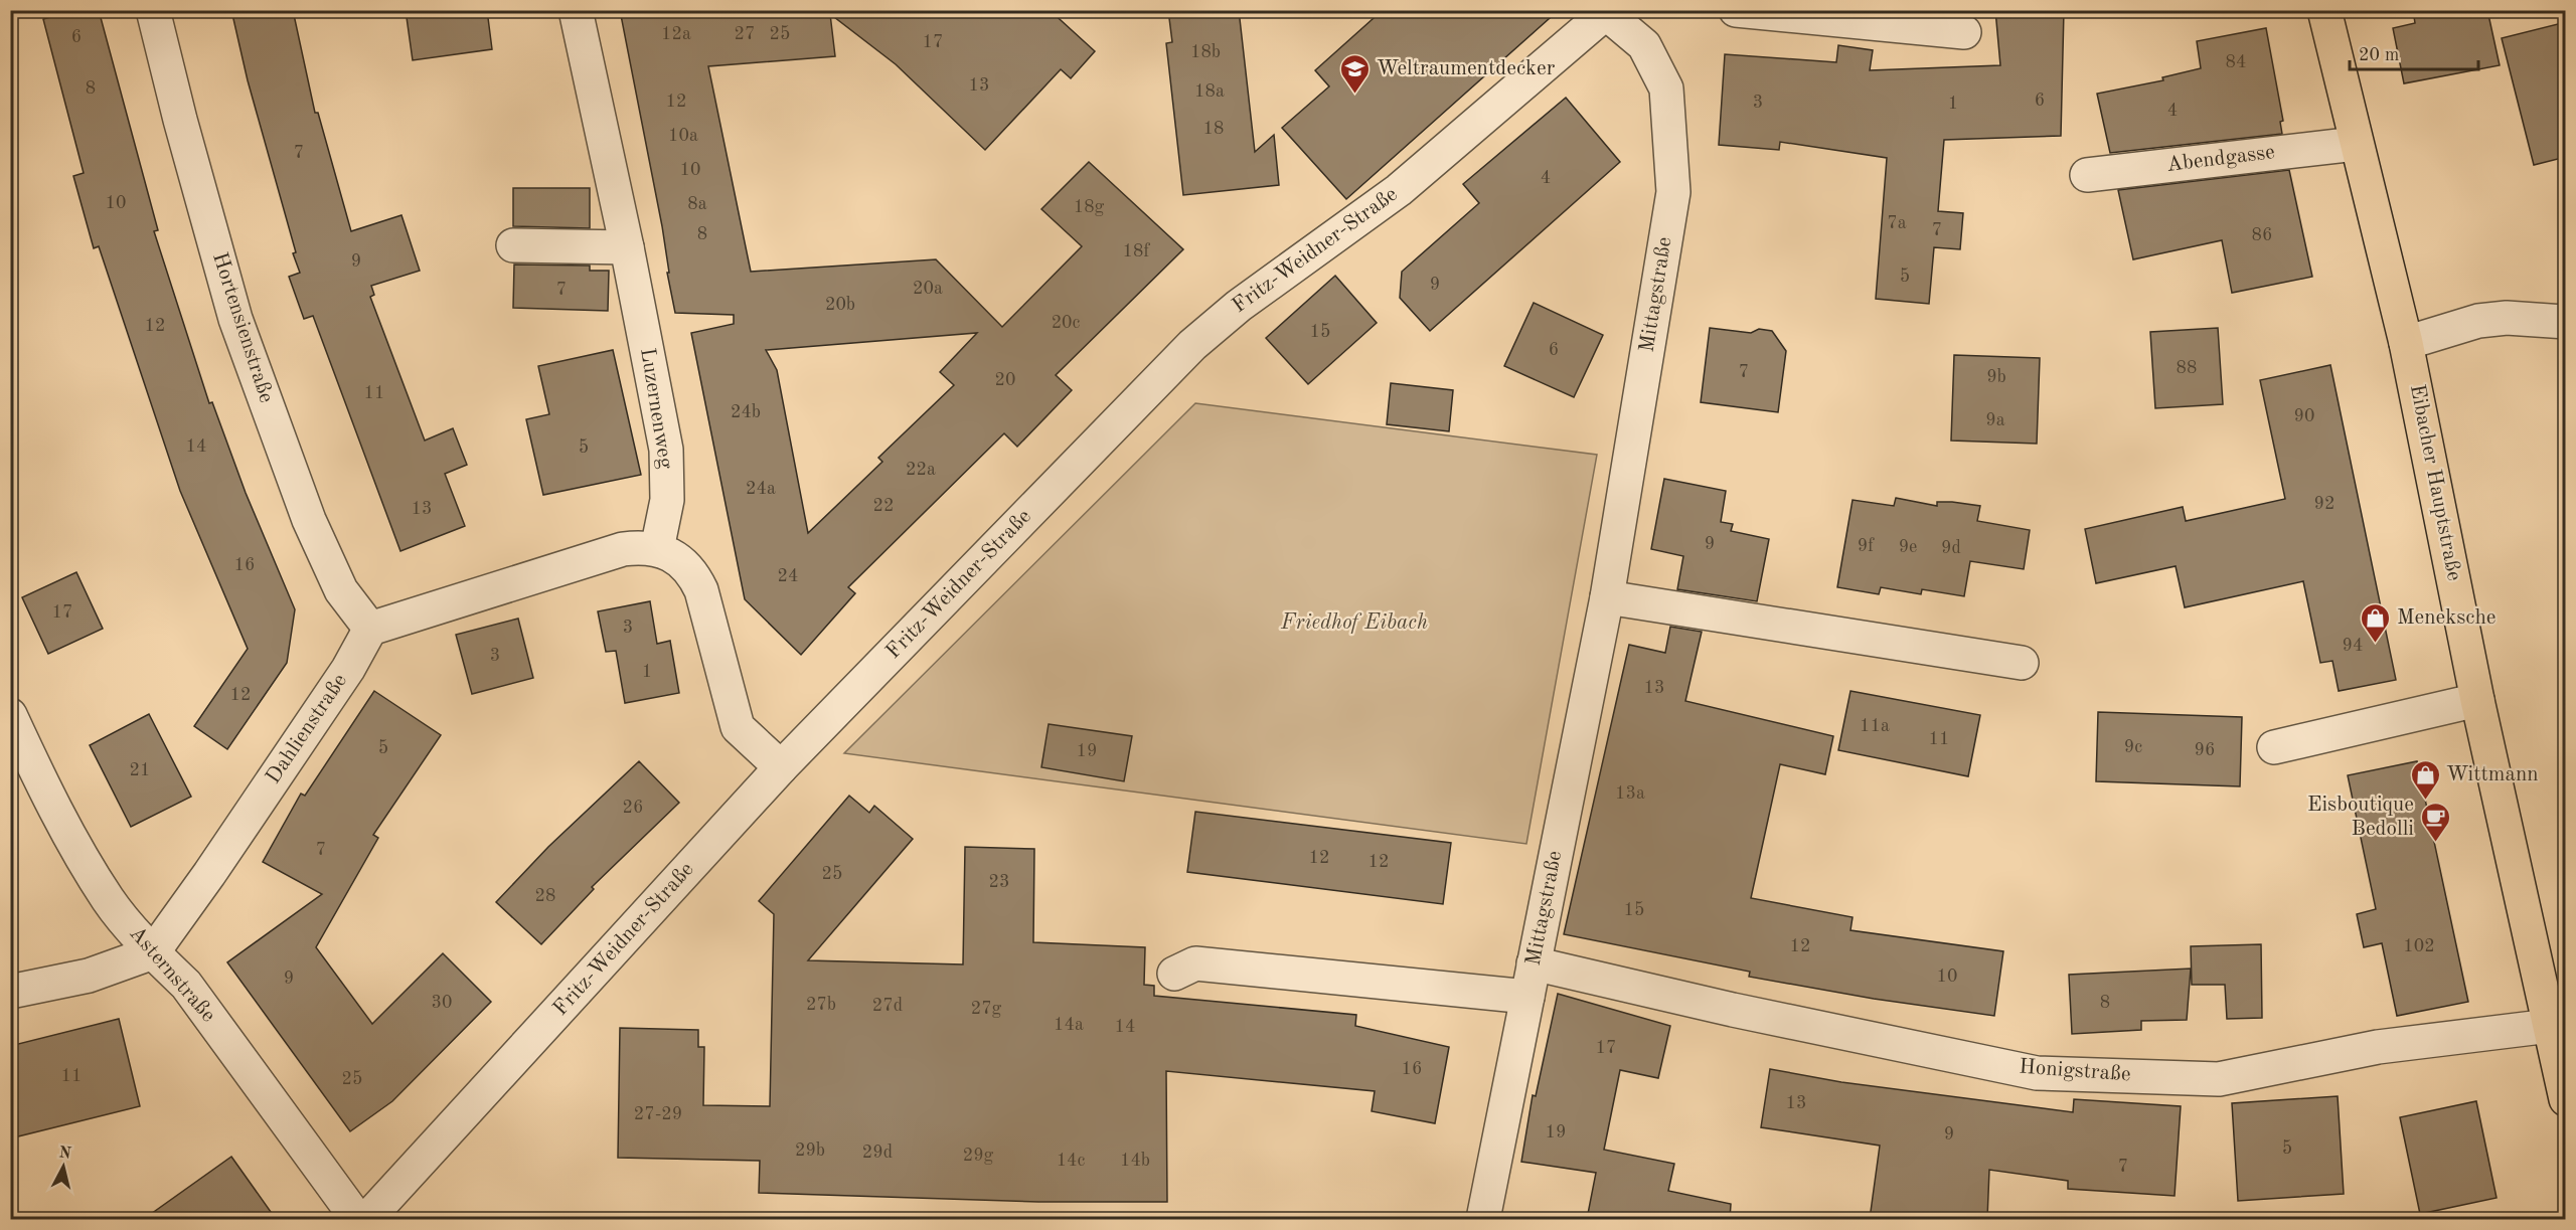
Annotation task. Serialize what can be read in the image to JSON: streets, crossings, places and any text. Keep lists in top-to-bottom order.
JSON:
{
  "streets": {
    "main road": ["Eibacher Hauptstraße"],
    "street": [
      "Abendgasse",
      "Fritz-Weidner-Straße",
      "Mittagstraße",
      "Hortensienstraße",
      "Luzernenweg",
      "Dahlienstraße",
      "Asternstraße",
      "Honigstraße"
    ]
  },
  "crossings": [
    ["Abendgasse", "Eibacher Hauptstraße"],
    ["Fritz-Weidner-Straße", "Mittagstraße"],
    ["Mittagstraße", "Honigstraße"],
    ["Hortensienstraße", "Dahlienstraße"],
    ["Eibacher Hauptstraße", "Honigstraße"],
    ["Dahlienstraße", "Asternstraße"]
  ],
  "parks": ["Friedhof Eibach"],
  "places": {
    "school or university": ["Weltraumentdecker"],
    "shop": ["Meneksche", "Wittmann"],
    "cafe": ["Eisboutique Bedolli"]
  },
  "house_numbers": [
    "12a",
    "27",
    "25",
    "6",
    "17",
    "18b",
    "84",
    "13",
    "8",
    "18a",
    "6",
    "12",
    "3",
    "1",
    "4",
    "18",
    "10a",
    "7",
    "10",
    "4",
    "10",
    "8a",
    "18g",
    "7a",
    "7",
    "8",
    "86",
    "18f",
    "9",
    "5",
    "9",
    "20a",
    "7",
    "20b",
    "20c",
    "12",
    "15",
    "6",
    "88",
    "7",
    "9b",
    "20",
    "11",
    "24b",
    "90",
    "9a",
    "14",
    "5",
    "22a",
    "24a",
    "92",
    "22",
    "13",
    "9",
    "9f",
    "9e",
    "9d",
    "16",
    "24",
    "17",
    "3",
    "94",
    "3",
    "1",
    "13",
    "12",
    "11a",
    "11",
    "9c",
    "5",
    "96",
    "19",
    "21",
    "13a",
    "26",
    "7",
    "12",
    "12",
    "25",
    "23",
    "28",
    "15",
    "12",
    "102",
    "10",
    "9",
    "30",
    "8",
    "27b",
    "27d",
    "27g",
    "14a",
    "14",
    "17",
    "16",
    "11",
    "25",
    "13",
    "27-29",
    "19",
    "9",
    "5",
    "29b",
    "29d",
    "29g",
    "14c",
    "14b",
    "7"
  ],
  "scale_bar": "20 m",
  "north": "top"
}
